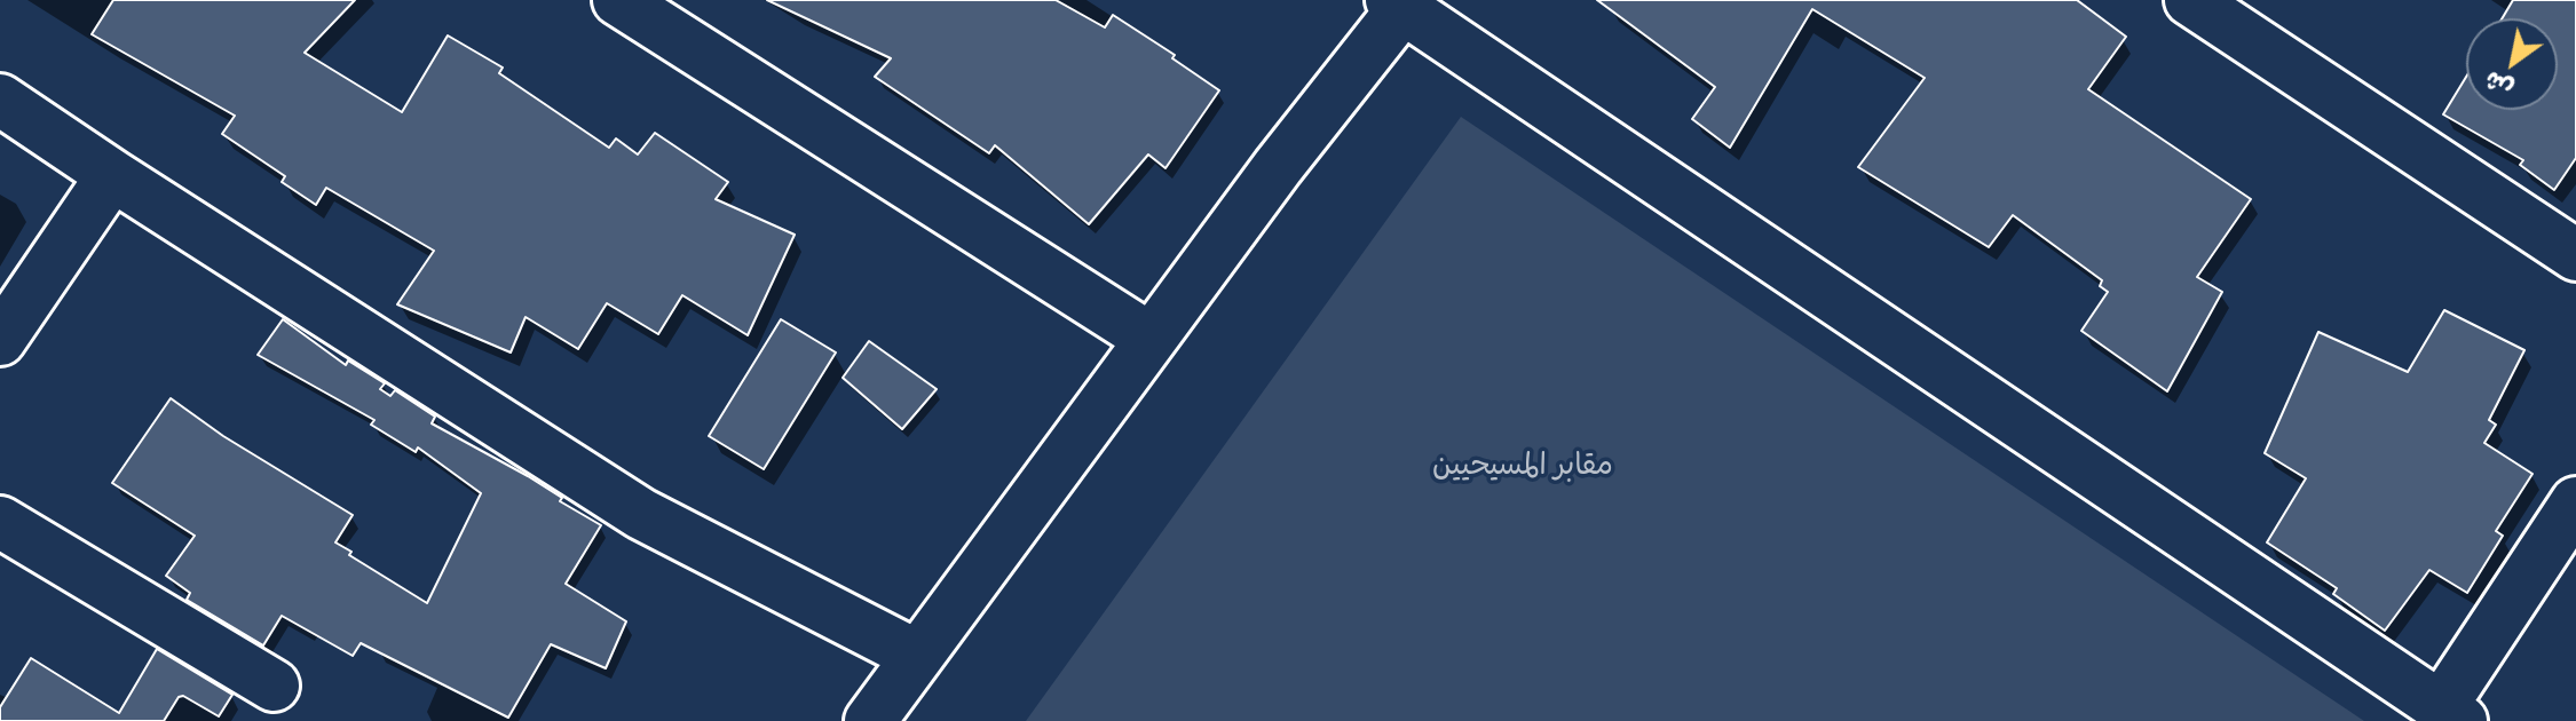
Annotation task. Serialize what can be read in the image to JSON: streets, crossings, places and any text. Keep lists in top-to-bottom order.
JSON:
{
  "parks": ["مقابر المسيحيين"],
  "north": "bottom left"
}
